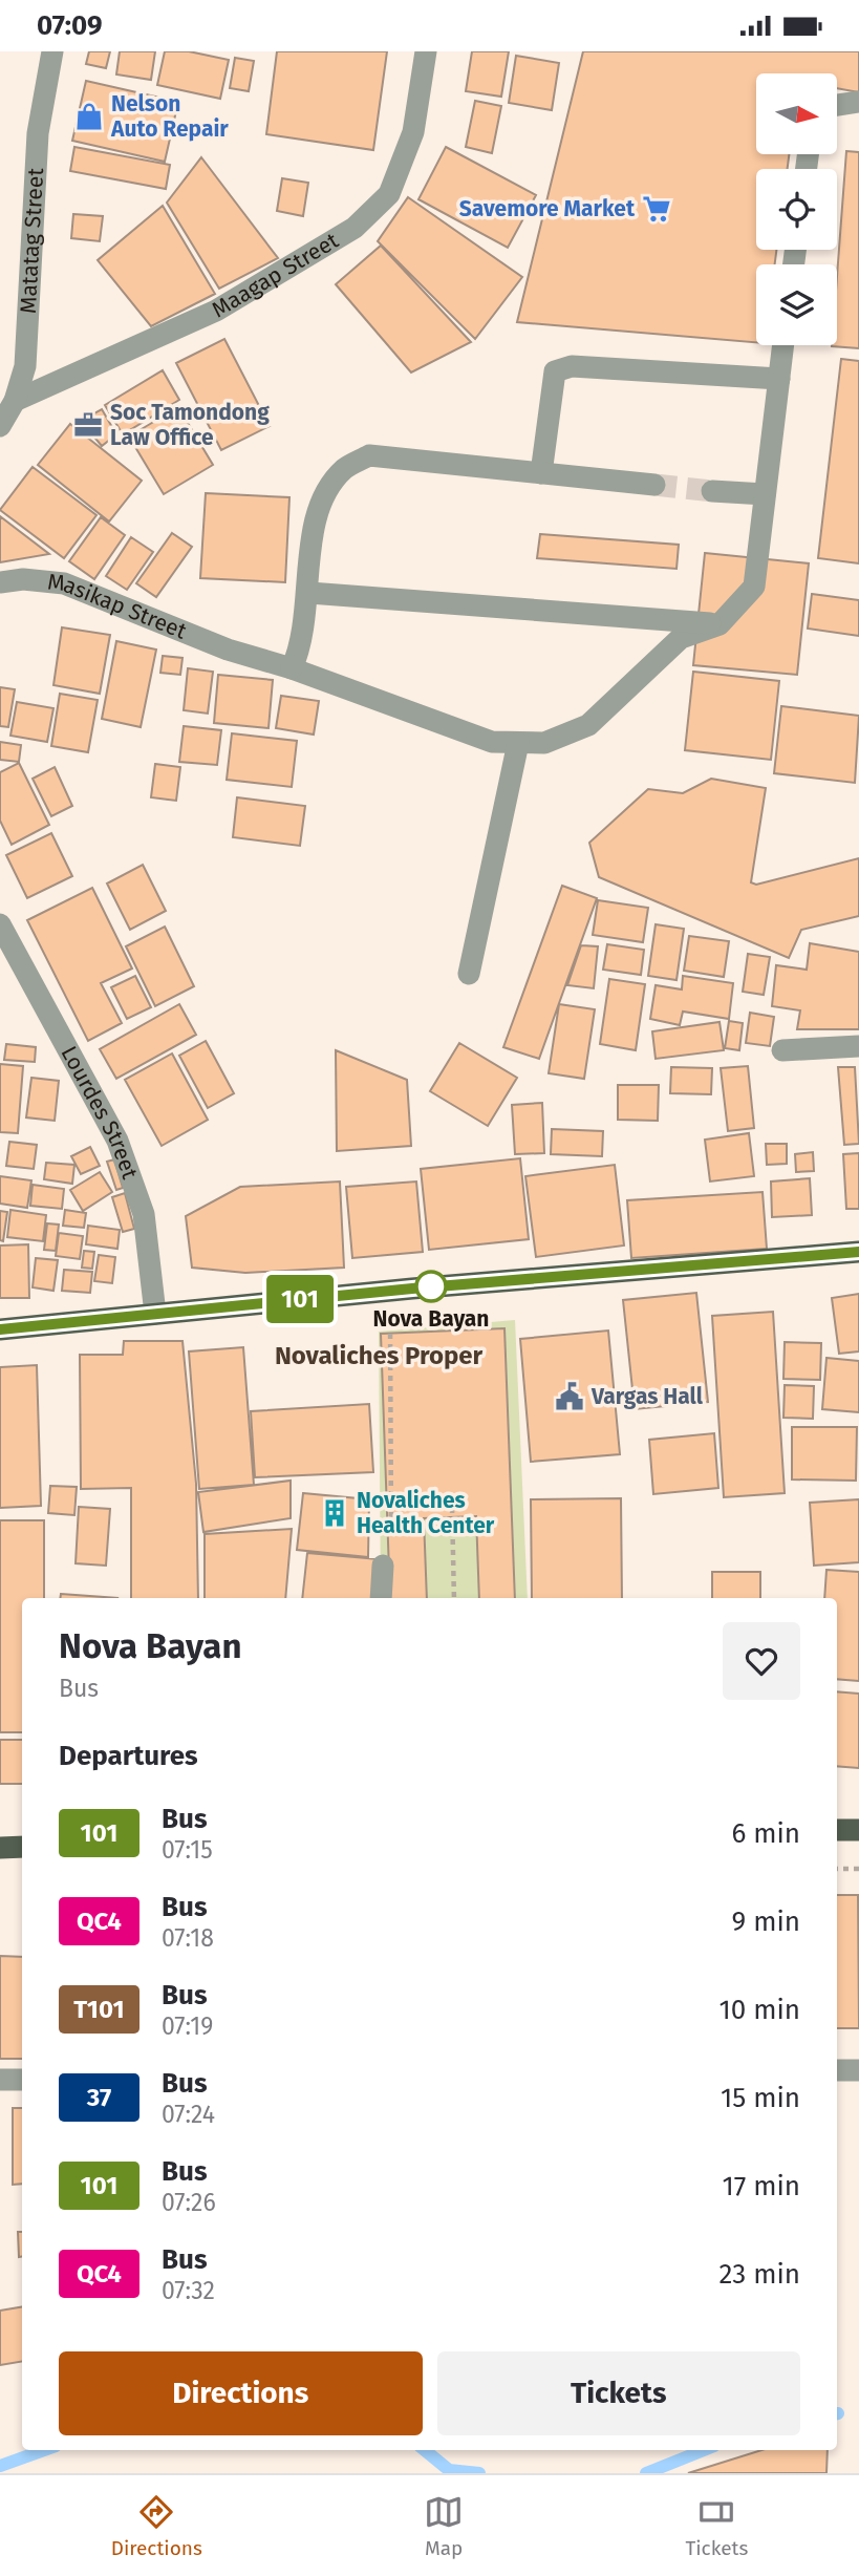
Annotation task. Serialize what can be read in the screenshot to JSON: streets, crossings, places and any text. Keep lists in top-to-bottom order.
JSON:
{
  "streets": {
    "street": [
      "Matatag Street",
      "Maagap Street",
      "Masikap Street",
      "Lourdes Street"
    ]
  },
  "crossings": [
    ["Matatag Street", "Maagap Street"]
  ],
  "districts": ["Novaliches Proper"],
  "places": {
    "shop": ["Nelson Auto Repair"],
    "supermarket": ["Savemore Market"],
    "office": ["Soc Tamondong Law Office"],
    "other": ["Nova Bayan"],
    "public building": ["Vargas Hall"],
    "building": ["Novaliches Health Center"]
  },
  "lines": ["bus line 101"],
  "north": "right",
  "page": {
    "status": "07:09",
    "on_map": "101",
    "heading": [
      ["Nova Bayan", "Bus"],
      "Departures"
    ],
    "list": [
      {
        "mark": "101",
        "name": "Bus",
        "note": "07:15",
        "value": "6 min"
      },
      {
        "mark": "QC4",
        "name": "Bus",
        "note": "07:18",
        "value": "9 min"
      },
      {
        "mark": "T101",
        "name": "Bus",
        "note": "07:19",
        "value": "10 min"
      },
      {
        "mark": "37",
        "name": "Bus",
        "note": "07:24",
        "value": "15 min"
      },
      {
        "mark": "101",
        "name": "Bus",
        "note": "07:26",
        "value": "17 min"
      },
      {
        "mark": "QC4",
        "name": "Bus",
        "note": "07:32",
        "value": "23 min"
      }
    ],
    "buttons": ["Directions", "Tickets"],
    "tabs": ["Directions", "Map", "Tickets"]
  }
}
